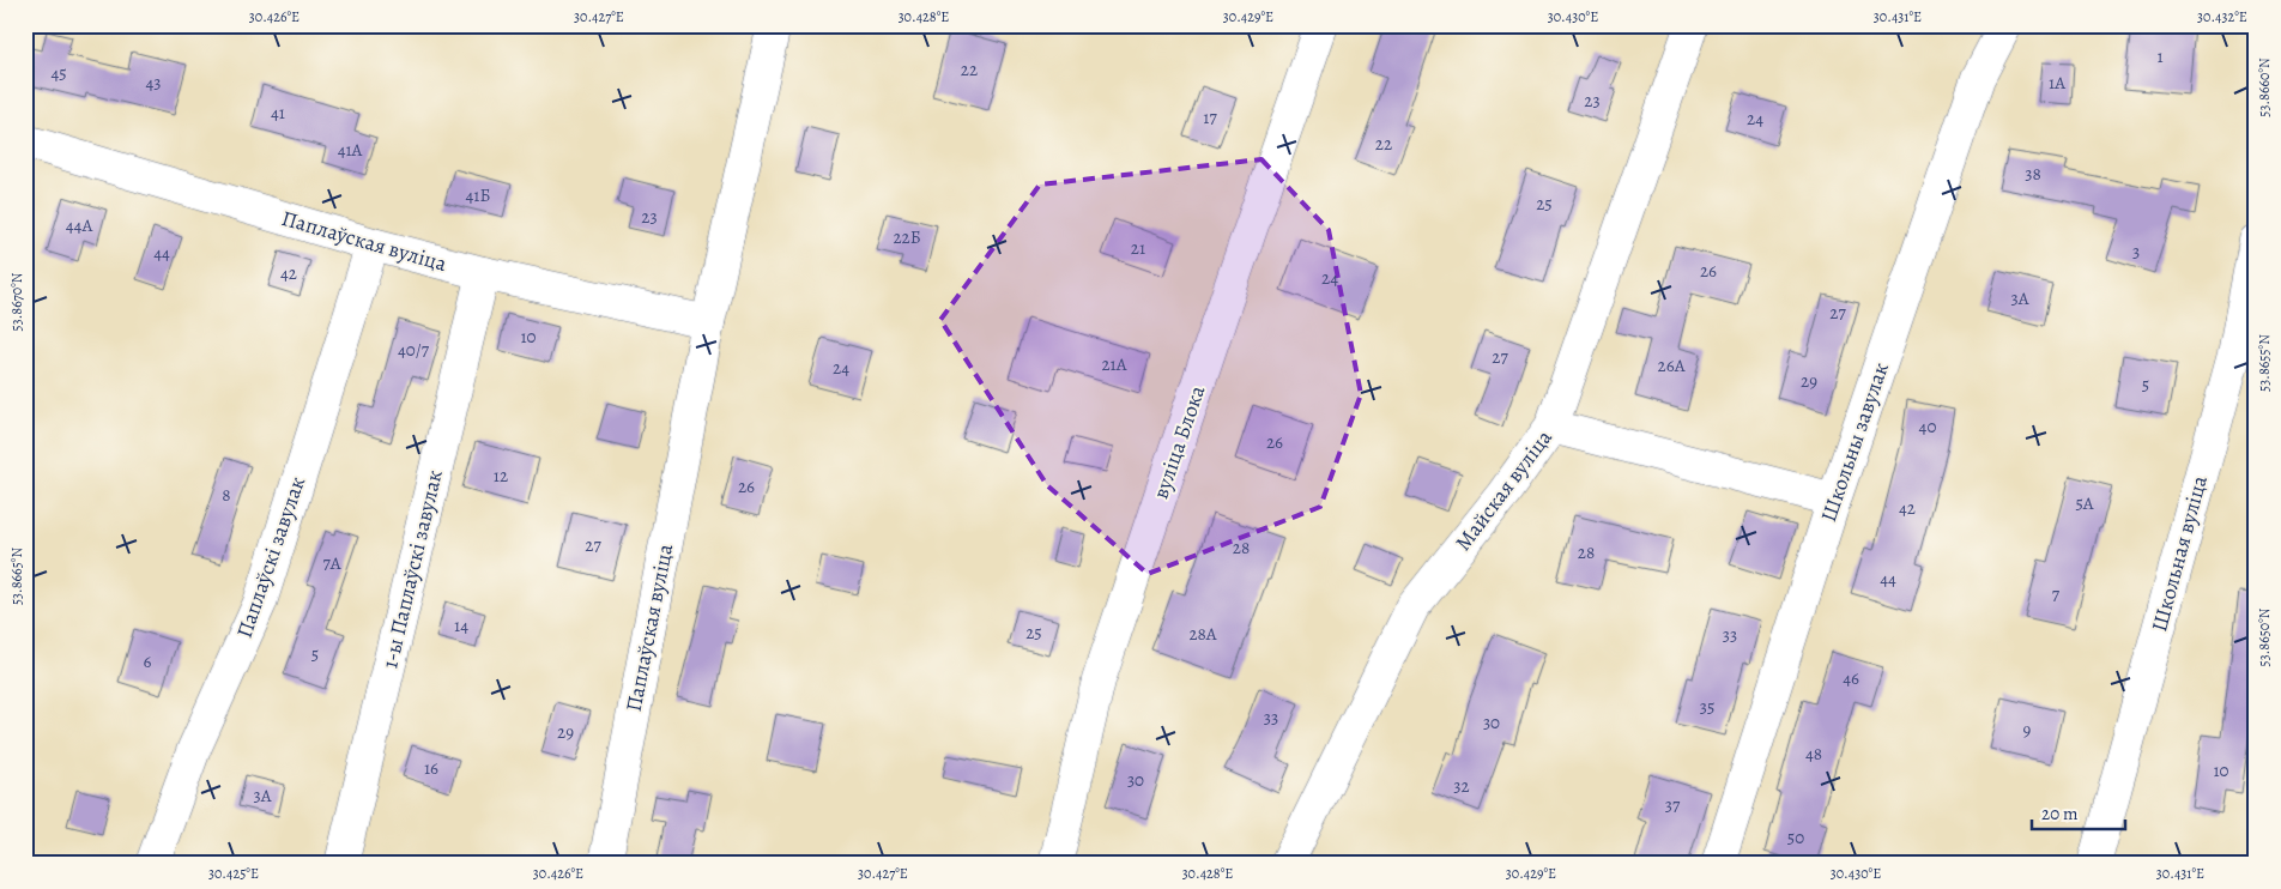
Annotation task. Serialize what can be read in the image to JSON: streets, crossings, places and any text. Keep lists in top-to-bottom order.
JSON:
{
  "streets": {
    "street": [
      "Паплаўская вуліца",
      "вуліца Блока",
      "Школьны завулак",
      "Майская вуліца",
      "Школьная вуліца",
      "Паплаўскі завулак",
      "1-ы Паплаўскі завулак"
    ]
  },
  "crossings": [
    ["Паплаўская вуліца", "Паплаўскі завулак"],
    ["Паплаўская вуліца", "1-ы Паплаўскі завулак"]
  ],
  "house_numbers": [
    "1",
    "22",
    "45",
    "43",
    "1А",
    "23",
    "41",
    "17",
    "24",
    "22",
    "41А",
    "38",
    "41Б",
    "25",
    "23",
    "44А",
    "22Б",
    "21",
    "3",
    "44",
    "26",
    "42",
    "24",
    "3А",
    "27",
    "10",
    "40/7",
    "27",
    "21А",
    "26А",
    "24",
    "29",
    "5",
    "40",
    "26",
    "12",
    "26",
    "8",
    "5А",
    "42",
    "27",
    "28",
    "28",
    "7А",
    "44",
    "7",
    "14",
    "25",
    "28А",
    "33",
    "5",
    "6",
    "46",
    "35",
    "33",
    "30",
    "9",
    "29",
    "48",
    "16",
    "10",
    "30",
    "32",
    "3А",
    "37",
    "50"
  ],
  "scale_bar": "20 m",
  "coordinates": [
    "30.426°E",
    "30.427°E",
    "30.428°E",
    "30.429°E",
    "30.430°E",
    "30.431°E",
    "30.432°E",
    "53.8660°N",
    "53.8670°N",
    "53.8655°N",
    "53.8665°N",
    "53.8650°N",
    "30.425°E"
  ]
}
